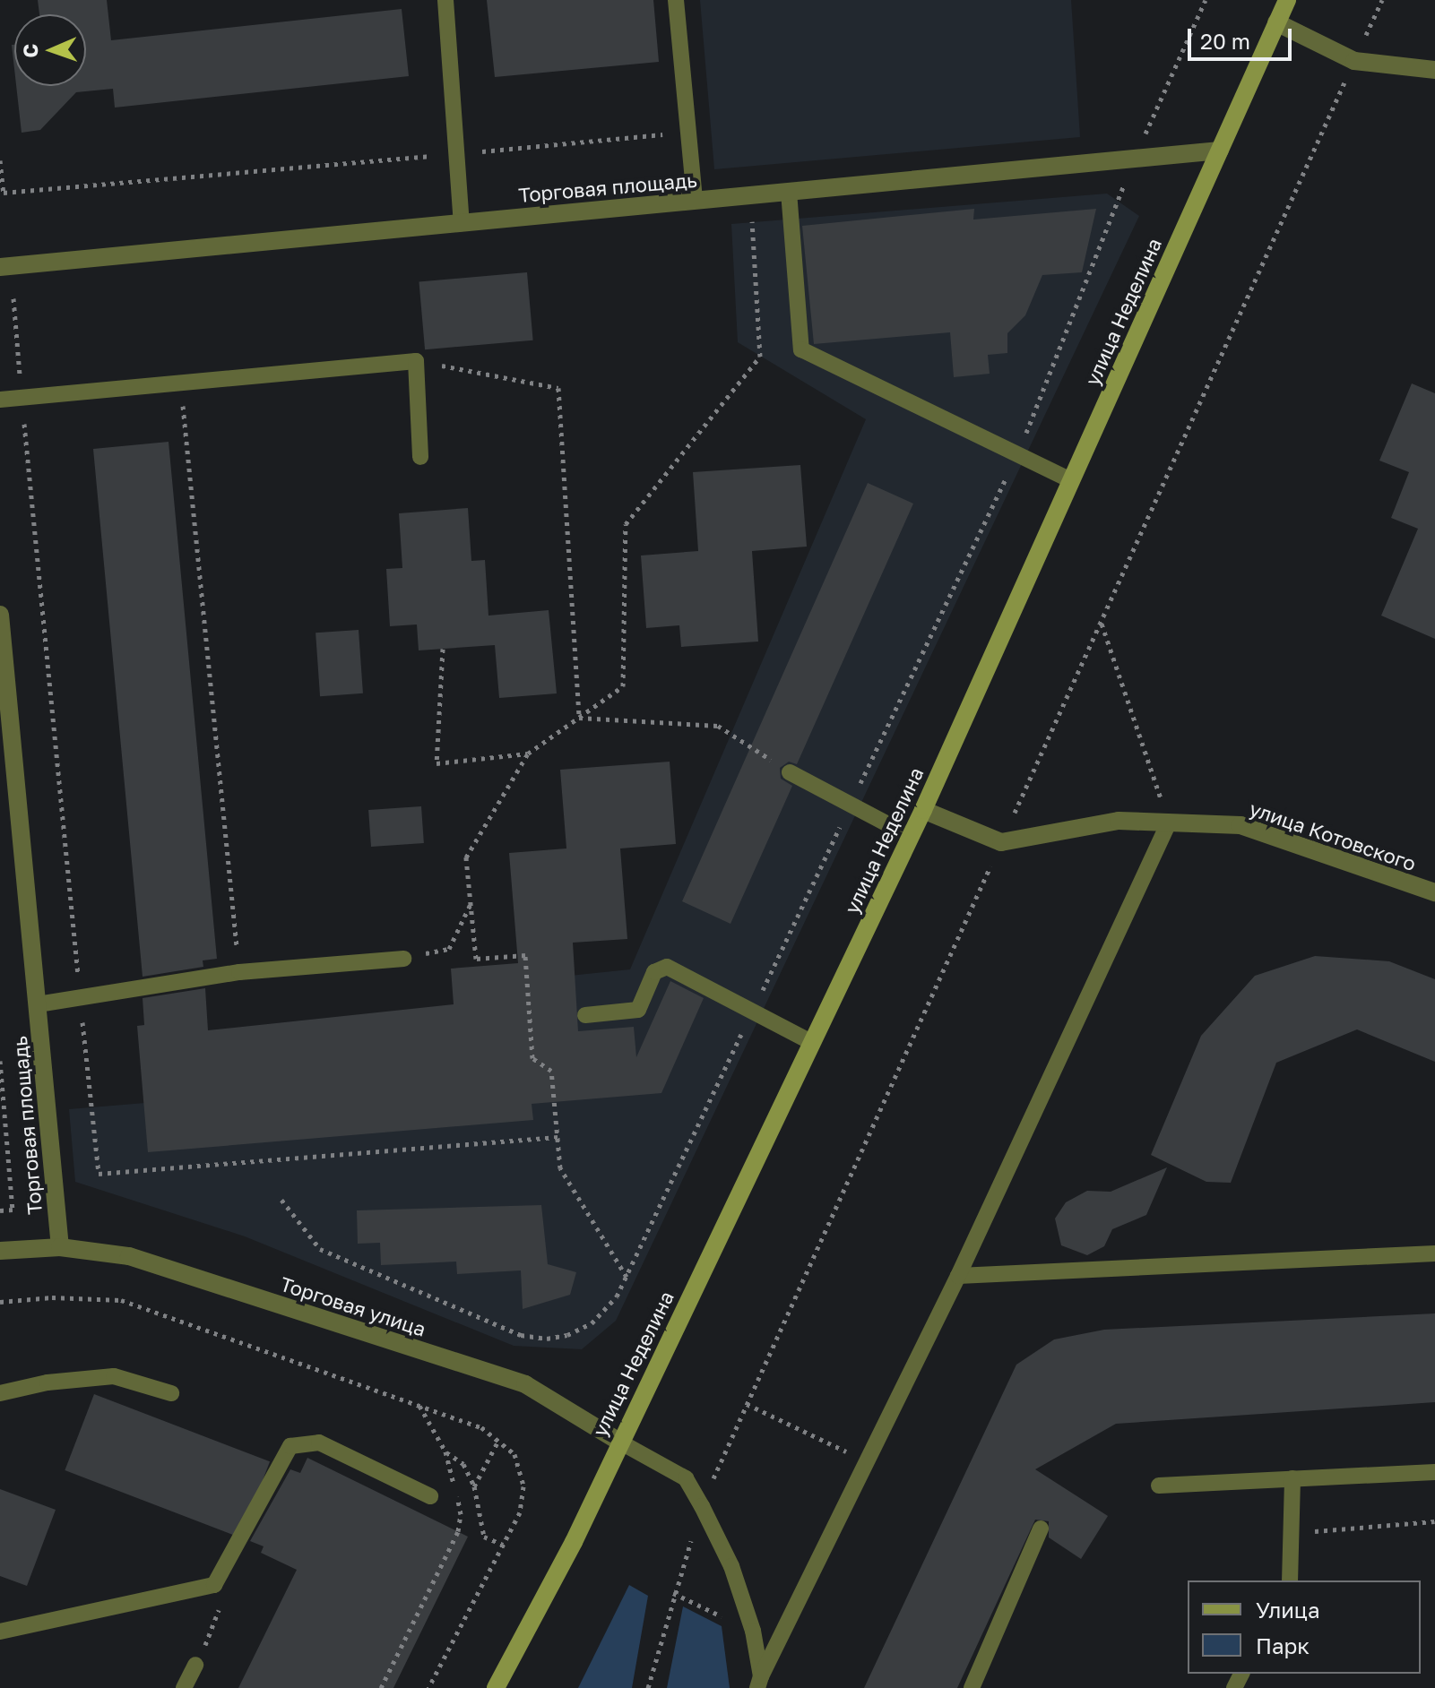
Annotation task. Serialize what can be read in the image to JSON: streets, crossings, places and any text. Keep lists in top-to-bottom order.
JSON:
{
  "streets": {
    "main road": ["улица Неделина"],
    "street": ["Торговая площадь", "улица Котовского", "Торговая улица"]
  },
  "crossings": [
    ["Торговая площадь", "улица Неделина"],
    ["Торговая площадь", "Торговая улица"],
    ["улица Неделина", "Торговая улица"]
  ],
  "legend": ["Улица", "Парк"],
  "scale_bar": "20 m",
  "north": "left"
}
